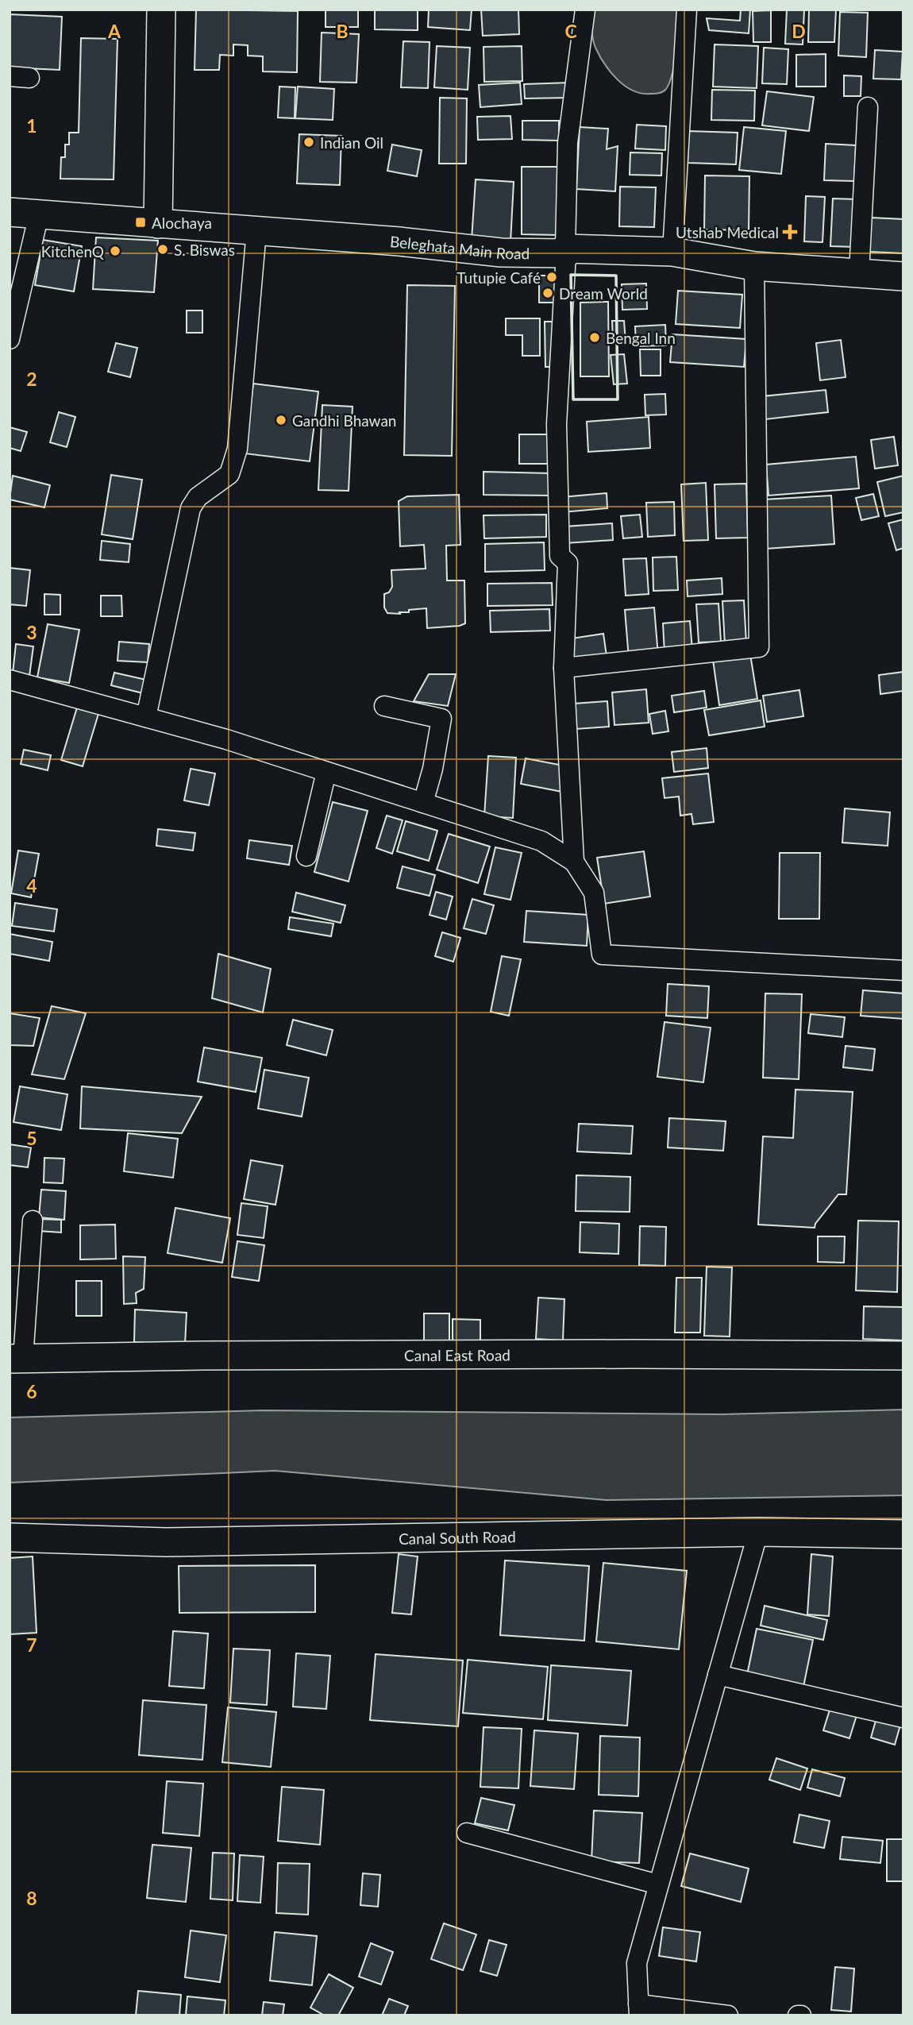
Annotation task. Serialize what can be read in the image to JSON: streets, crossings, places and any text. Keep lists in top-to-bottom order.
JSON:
{
  "streets": {
    "main road": ["Beleghata Main Road", "Canal East Road", "Canal South Road"]
  },
  "places": {
    "other": [
      "Indian Oil",
      "S. Biswas",
      "KitchenQ",
      "Tutupie Café",
      "Dream World",
      "Bengal Inn",
      "Gandhi Bhawan"
    ],
    "transit": ["Alochaya"],
    "health": ["Utshab Medical"]
  },
  "grid": {
    "columns": [
      "A",
      "B",
      "C",
      "D"
    ],
    "rows": [
      "1",
      "2",
      "3",
      "4",
      "5",
      "6",
      "7",
      "8"
    ]
  }
}
